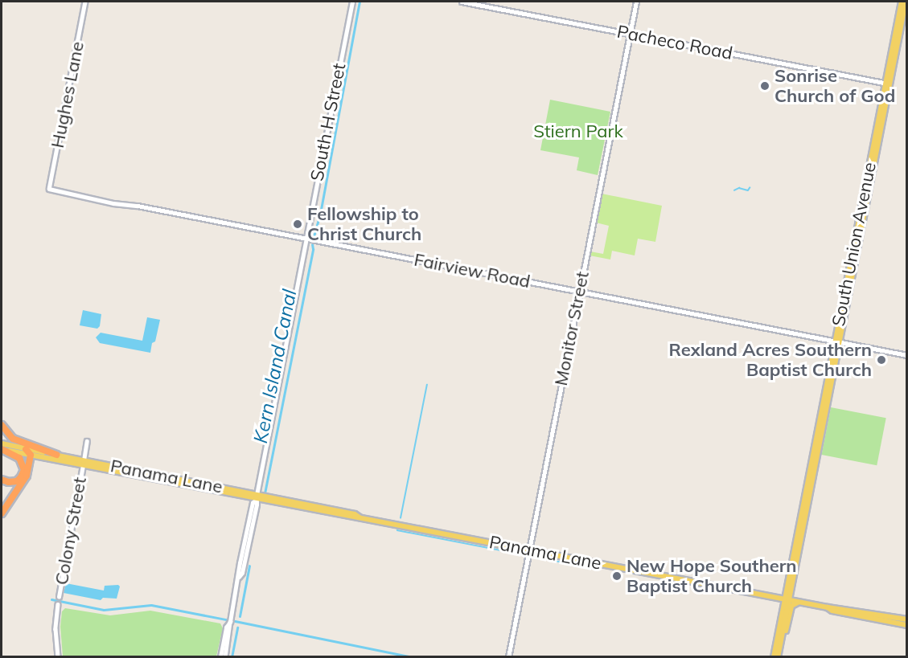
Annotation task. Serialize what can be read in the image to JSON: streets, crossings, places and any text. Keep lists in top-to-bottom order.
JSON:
{
  "streets": {
    "main road": ["South Union Avenue", "Panama Lane"],
    "street": [
      "Pacheco Road",
      "Hughes Lane",
      "South H Street",
      "Fairview Road",
      "Monitor Street",
      "Colony Street"
    ]
  },
  "crossings": [
    ["Pacheco Road", "South Union Avenue"],
    ["Pacheco Road", "Monitor Street"],
    ["Hughes Lane", "Fairview Road"],
    ["South H Street", "Fairview Road"],
    ["South H Street", "Panama Lane"],
    ["South Union Avenue", "Fairview Road"],
    ["South Union Avenue", "Panama Lane"],
    ["Fairview Road", "Monitor Street"],
    ["Monitor Street", "Panama Lane"],
    ["Panama Lane", "Colony Street"]
  ],
  "water": ["Kern Island Canal"],
  "parks": ["Stiern Park"],
  "places": [
    "Sonrise Church of God",
    "Fellowship to Christ Church",
    "Rexland Acres Southern Baptist Church",
    "New Hope Southern Baptist Church"
  ]
}
